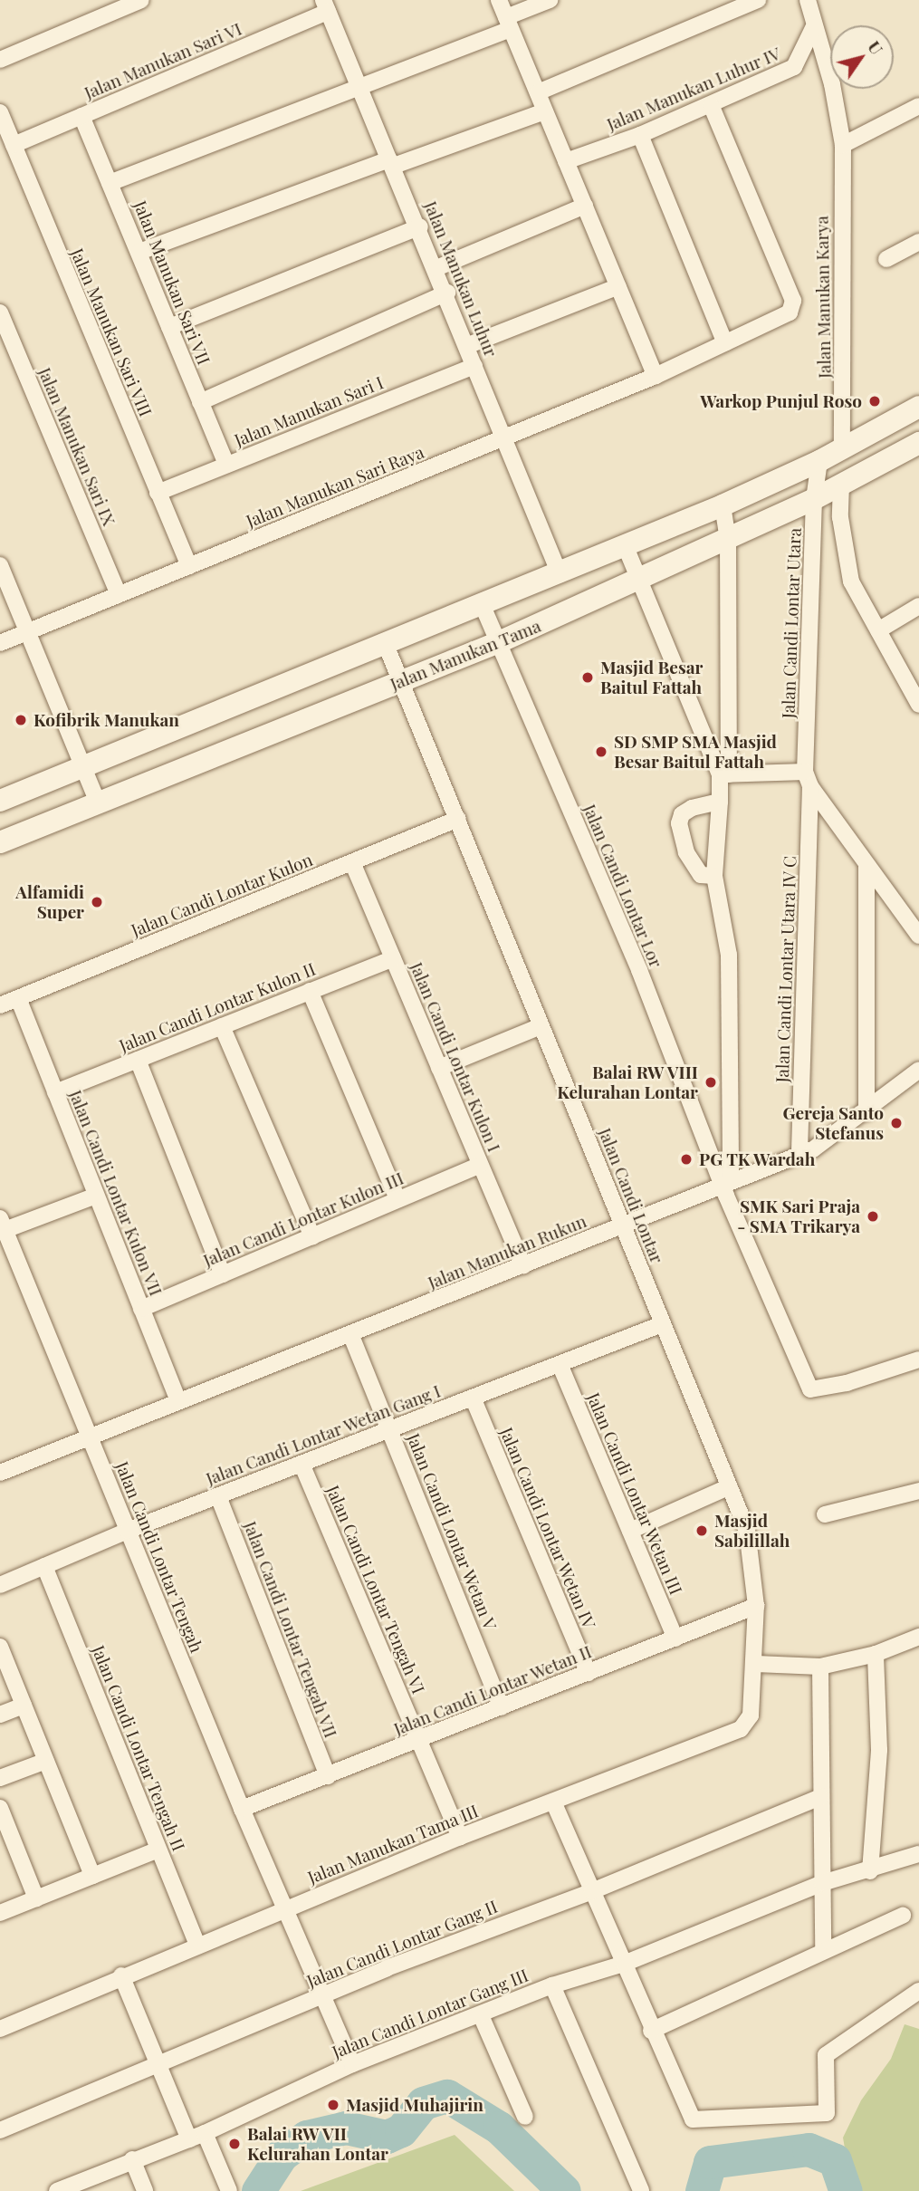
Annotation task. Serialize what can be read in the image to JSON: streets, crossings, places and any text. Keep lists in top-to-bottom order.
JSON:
{
  "streets": {
    "street": [
      "Jalan Manukan Sari VI",
      "Jalan Manukan Luhur IV",
      "Jalan Manukan Luhur",
      "Jalan Manukan Sari VII",
      "Jalan Manukan Karya",
      "Jalan Manukan Sari VIII",
      "Jalan Manukan Sari I",
      "Jalan Manukan Sari IX",
      "Jalan Manukan Sari Raya",
      "Jalan Candi Lontar Utara",
      "Jalan Manukan Tama",
      "Jalan Candi Lontar Lor",
      "Jalan Candi Lontar Kulon",
      "Jalan Candi Lontar Utara IV C",
      "Jalan Candi Lontar Kulon II",
      "Jalan Candi Lontar Kulon I",
      "Jalan Candi Lontar Kulon VII",
      "Jalan Candi Lontar",
      "Jalan Candi Lontar Kulon III",
      "Jalan Manukan Rukun",
      "Jalan Candi Lontar Wetan Gang I",
      "Jalan Candi Lontar Wetan III",
      "Jalan Candi Lontar Wetan IV",
      "Jalan Candi Lontar Wetan V",
      "Jalan Candi Lontar Tengah",
      "Jalan Candi Lontar Tengah VI",
      "Jalan Candi Lontar Tengah VII",
      "Jalan Candi Lontar Wetan II",
      "Jalan Candi Lontar Tengah II",
      "Jalan Manukan Tama III",
      "Jalan Candi Lontar Gang II",
      "Jalan Candi Lontar Gang III"
    ]
  },
  "crossings": [
    ["Jalan Manukan Sari VI", "Jalan Manukan Luhur"],
    ["Jalan Manukan Sari VI", "Jalan Manukan Sari VII"],
    ["Jalan Manukan Sari VI", "Jalan Manukan Sari VIII"],
    ["Jalan Manukan Luhur IV", "Jalan Manukan Karya"],
    ["Jalan Manukan Luhur IV", "Jalan Manukan Sari Raya"],
    ["Jalan Manukan Luhur", "Jalan Manukan Sari I"],
    ["Jalan Manukan Luhur", "Jalan Manukan Sari Raya"],
    ["Jalan Manukan Sari VII", "Jalan Manukan Sari I"],
    ["Jalan Manukan Sari VIII", "Jalan Manukan Sari I"],
    ["Jalan Manukan Sari VIII", "Jalan Manukan Sari Raya"],
    ["Jalan Manukan Sari IX", "Jalan Manukan Sari Raya"],
    ["Jalan Candi Lontar Utara", "Jalan Manukan Tama"],
    ["Jalan Candi Lontar Utara", "Jalan Candi Lontar Utara IV C"],
    ["Jalan Manukan Tama", "Jalan Candi Lontar Lor"],
    ["Jalan Manukan Tama", "Jalan Candi Lontar"],
    ["Jalan Candi Lontar Lor", "Jalan Manukan Rukun"],
    ["Jalan Candi Lontar Kulon", "Jalan Candi Lontar Kulon I"],
    ["Jalan Candi Lontar Kulon", "Jalan Candi Lontar Kulon VII"],
    ["Jalan Candi Lontar Kulon", "Jalan Candi Lontar"],
    ["Jalan Candi Lontar Utara IV C", "Jalan Manukan Rukun"],
    ["Jalan Candi Lontar Kulon II", "Jalan Candi Lontar Kulon I"],
    ["Jalan Candi Lontar Kulon II", "Jalan Candi Lontar Kulon VII"],
    ["Jalan Candi Lontar Kulon I", "Jalan Candi Lontar Kulon III"],
    ["Jalan Candi Lontar Kulon I", "Jalan Manukan Rukun"],
    ["Jalan Candi Lontar Kulon VII", "Jalan Candi Lontar Kulon III"],
    ["Jalan Candi Lontar Kulon VII", "Jalan Manukan Rukun"],
    ["Jalan Candi Lontar", "Jalan Manukan Rukun"],
    ["Jalan Candi Lontar", "Jalan Candi Lontar Wetan Gang I"],
    ["Jalan Candi Lontar", "Jalan Candi Lontar Wetan II"],
    ["Jalan Candi Lontar", "Jalan Manukan Tama III"],
    ["Jalan Manukan Rukun", "Jalan Candi Lontar Wetan V"],
    ["Jalan Manukan Rukun", "Jalan Candi Lontar Tengah"],
    ["Jalan Candi Lontar Wetan Gang I", "Jalan Candi Lontar Wetan III"],
    ["Jalan Candi Lontar Wetan Gang I", "Jalan Candi Lontar Wetan IV"],
    ["Jalan Candi Lontar Wetan Gang I", "Jalan Candi Lontar Wetan V"],
    ["Jalan Candi Lontar Wetan Gang I", "Jalan Candi Lontar Tengah"],
    ["Jalan Candi Lontar Wetan Gang I", "Jalan Candi Lontar Tengah VI"],
    ["Jalan Candi Lontar Wetan Gang I", "Jalan Candi Lontar Tengah VII"],
    ["Jalan Candi Lontar Wetan Gang I", "Jalan Candi Lontar Tengah II"],
    ["Jalan Candi Lontar Wetan III", "Jalan Candi Lontar Wetan II"],
    ["Jalan Candi Lontar Wetan IV", "Jalan Candi Lontar Wetan II"],
    ["Jalan Candi Lontar Wetan V", "Jalan Candi Lontar Wetan II"],
    ["Jalan Candi Lontar Tengah", "Jalan Candi Lontar Wetan II"],
    ["Jalan Candi Lontar Tengah", "Jalan Manukan Tama III"],
    ["Jalan Candi Lontar Tengah", "Jalan Candi Lontar Gang II"],
    ["Jalan Candi Lontar Tengah", "Jalan Candi Lontar Gang III"],
    ["Jalan Candi Lontar Tengah VI", "Jalan Candi Lontar Wetan II"],
    ["Jalan Candi Lontar Tengah VI", "Jalan Manukan Tama III"],
    ["Jalan Candi Lontar Tengah VII", "Jalan Candi Lontar Wetan II"],
    ["Jalan Candi Lontar Tengah II", "Jalan Manukan Tama III"]
  ],
  "places": [
    "Warkop Punjul Roso",
    "Masjid Besar Baitul Fattah",
    "Kofibrik Manukan",
    "SD SMP SMA Masjid Besar Baitul Fattah",
    "Alfamidi Super",
    "Balai RW VIII Kelurahan Lontar",
    "Gereja Santo Stefanus",
    "PG TK Wardah",
    "SMK Sari Praja - SMA Trikarya",
    "Masjid Sabilillah",
    "Masjid Muhajirin",
    "Balai RW VII Kelurahan Lontar"
  ],
  "north": "top right"
}
